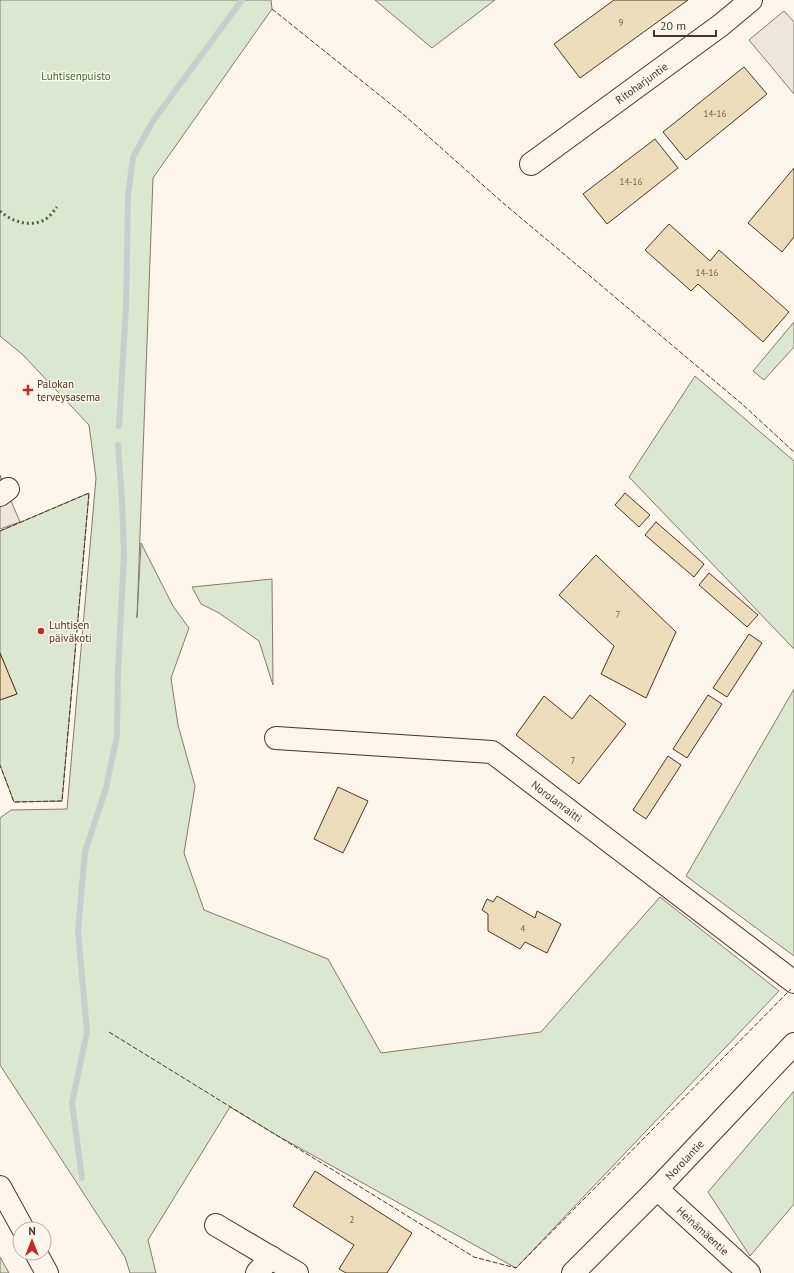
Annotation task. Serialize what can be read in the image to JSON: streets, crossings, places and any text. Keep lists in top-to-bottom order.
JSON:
{
  "streets": {
    "street": [
      "Ritoharjuntie",
      "Norolanraitti",
      "Norolantie",
      "Heinämäentie"
    ]
  },
  "crossings": [
    ["Norolantie", "Heinämäentie"]
  ],
  "parks": ["Luhtisenpuisto"],
  "places": {
    "health": ["Palokan terveysasema"],
    "other": ["Luhtisen päiväkoti"]
  },
  "house_numbers": [
    "9",
    "14-16",
    "14-16",
    "14-16",
    "7",
    "7",
    "4",
    "2"
  ],
  "scale_bar": "20 m",
  "north": "top"
}
